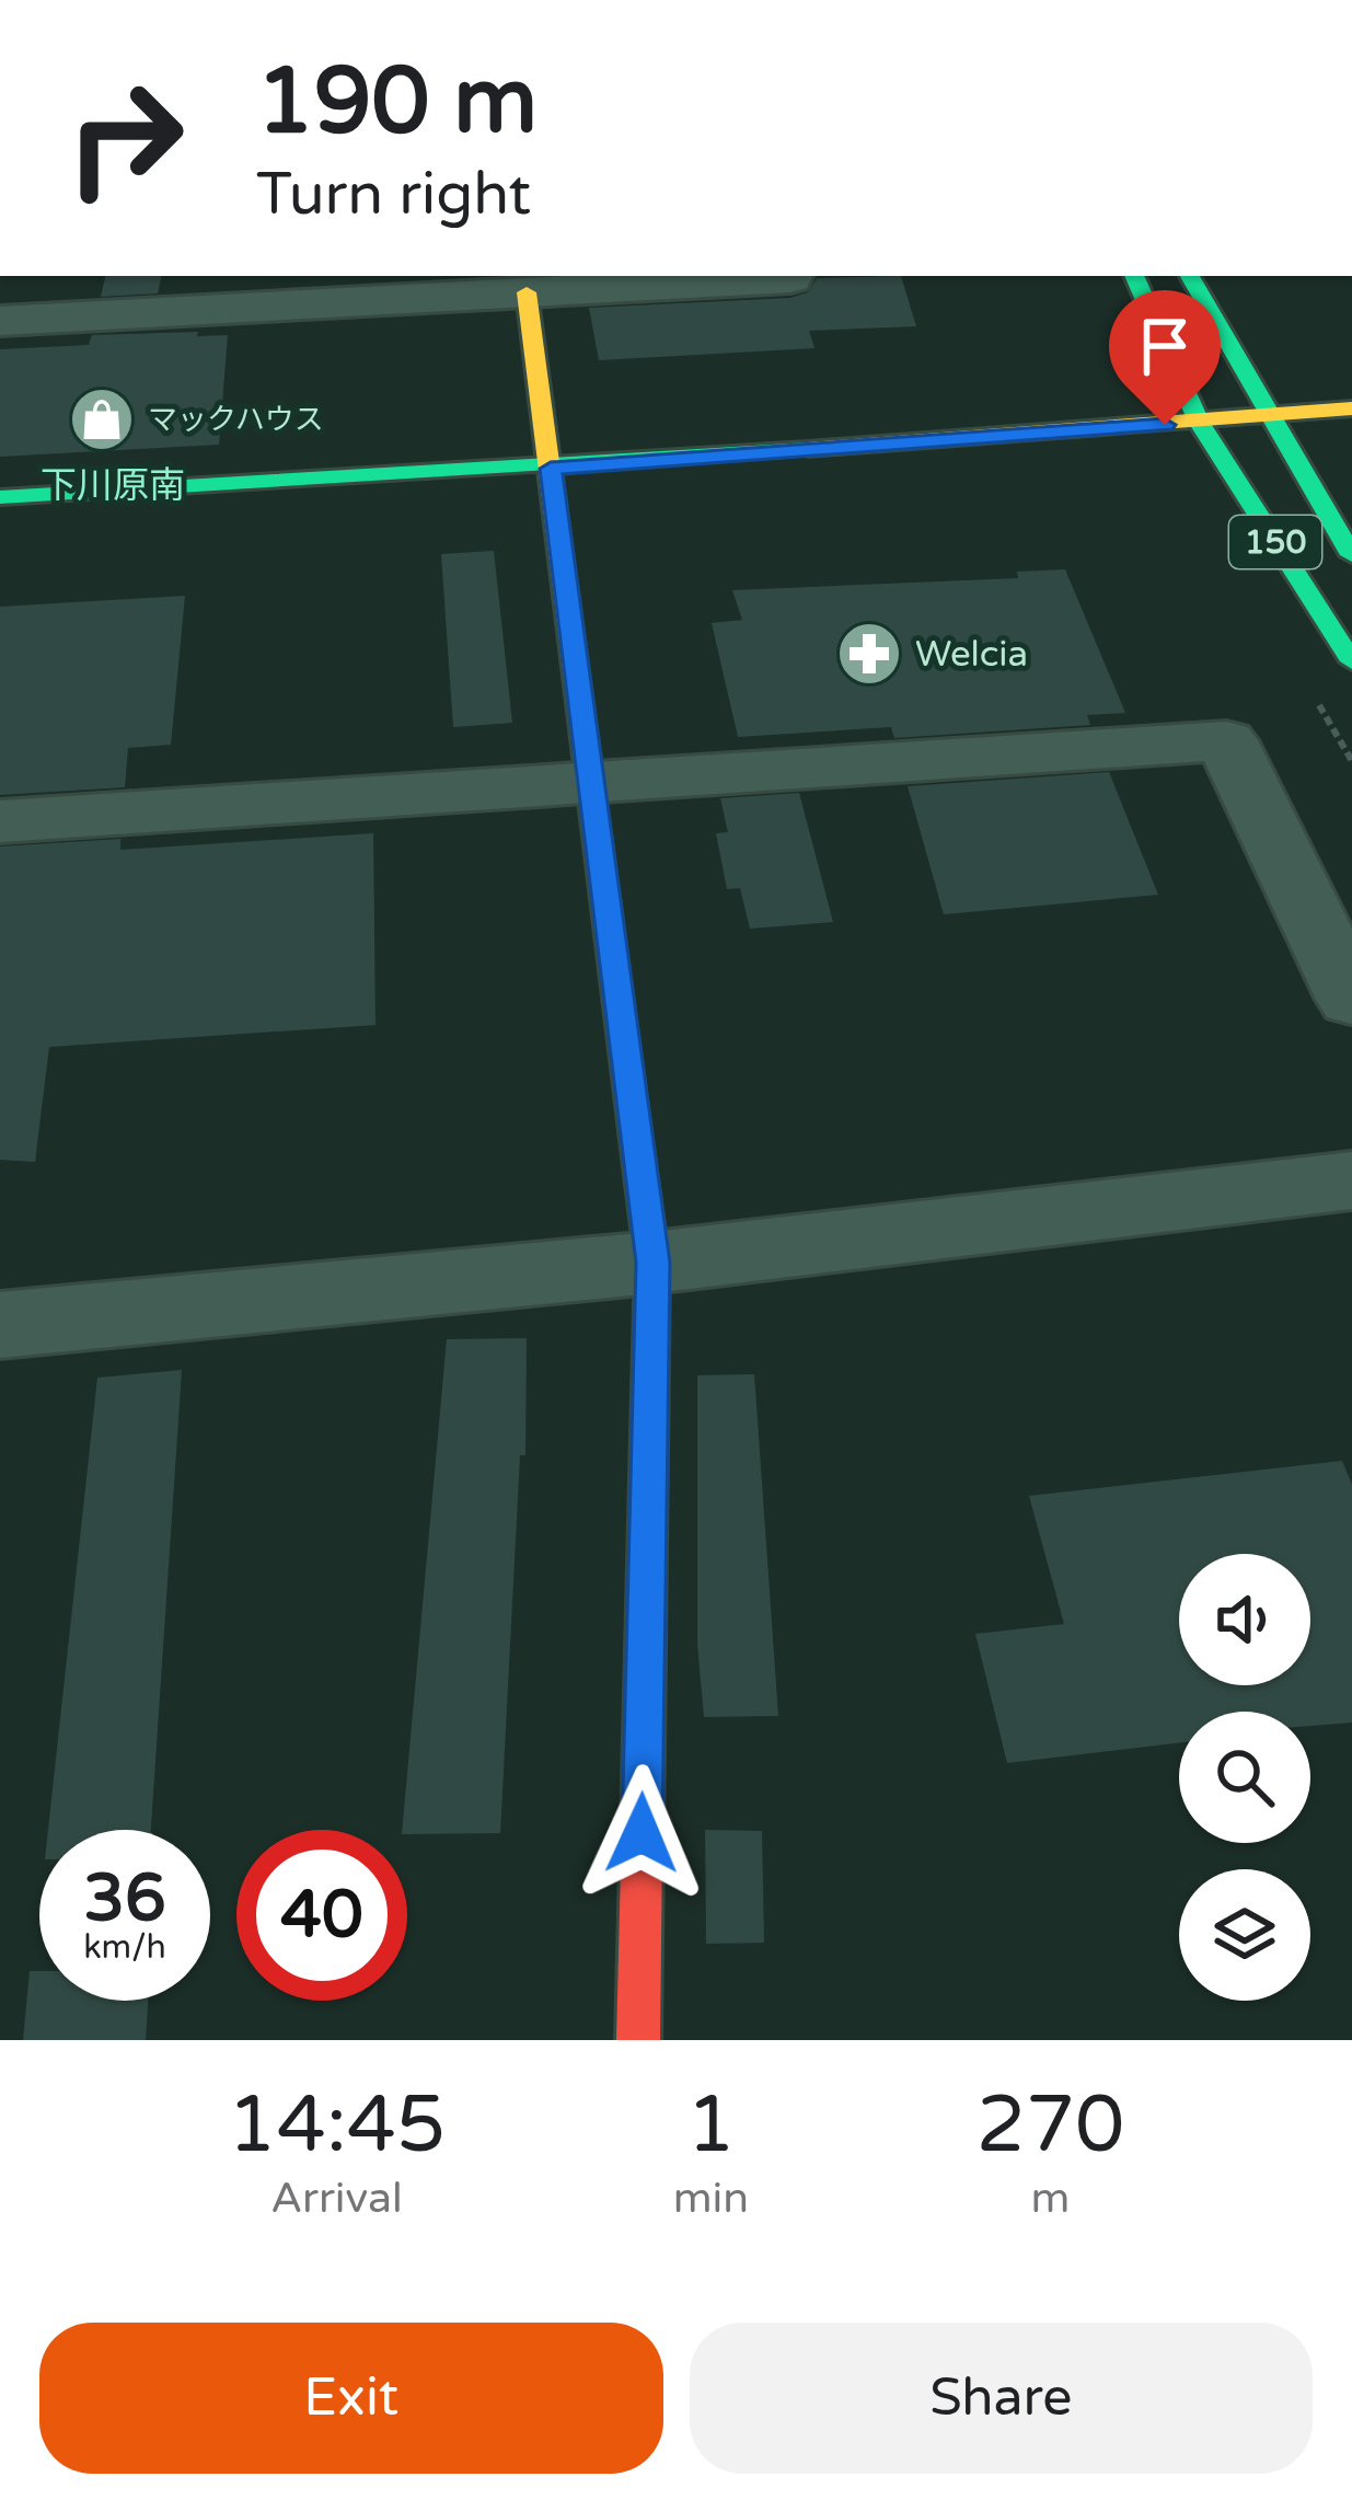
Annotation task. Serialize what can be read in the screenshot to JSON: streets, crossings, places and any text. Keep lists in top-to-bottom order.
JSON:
{
  "streets": {
    "main road": ["150"]
  },
  "districts": ["下川原南"],
  "places": {
    "shop": ["マックハウス"],
    "pharmacy": ["Welcia"]
  },
  "page": {
    "turn": ["190 m", "Turn right"],
    "speed": "36 km/h",
    "limit": "40",
    "eta": [
      "14:45",
      "Arrival",
      "1",
      "min",
      "270",
      "m"
    ],
    "buttons": ["Exit", "Share"]
  }
}
